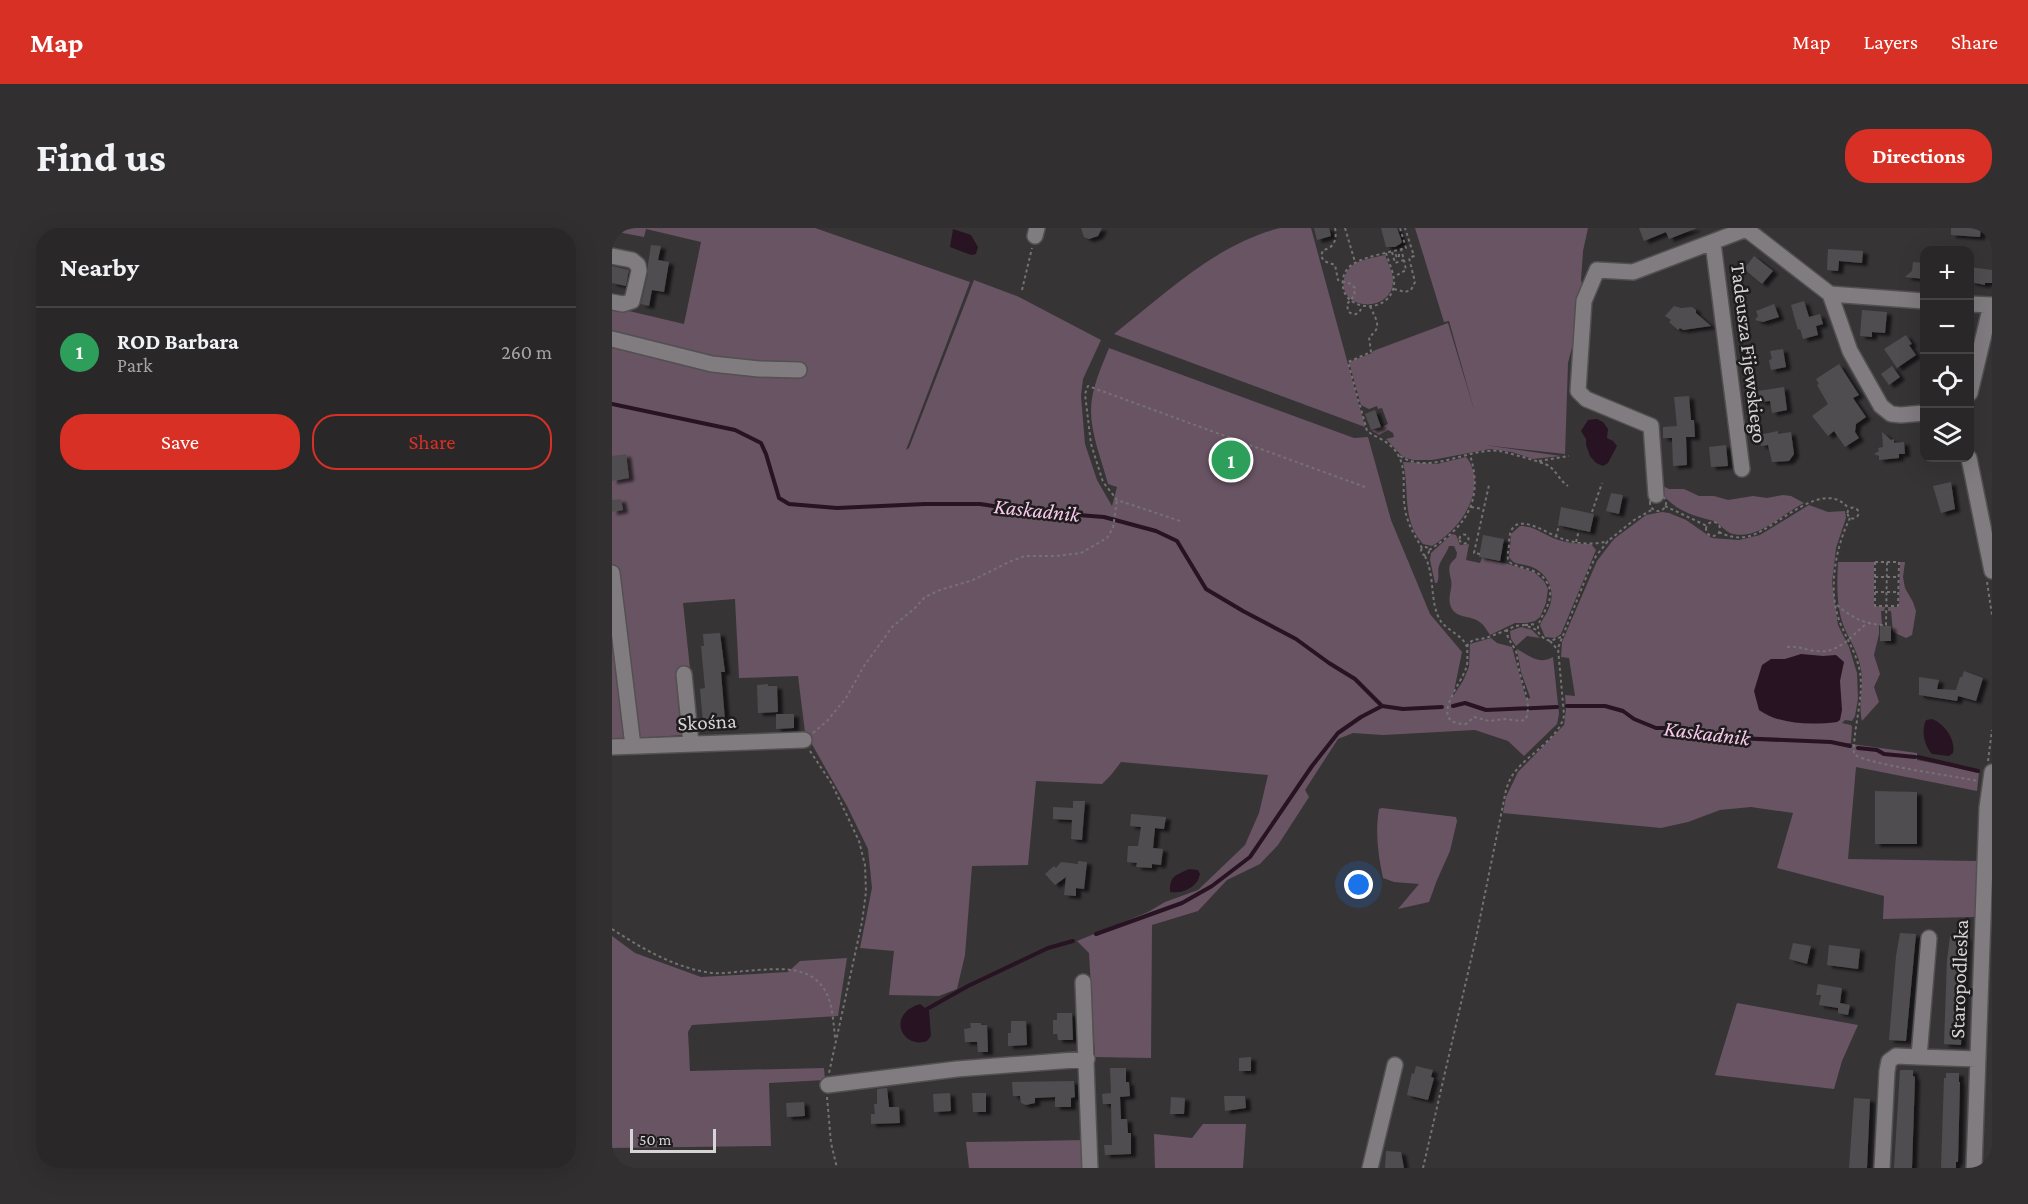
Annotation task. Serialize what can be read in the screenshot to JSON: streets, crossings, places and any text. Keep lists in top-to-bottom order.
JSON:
{
  "streets": {
    "street": ["Tadeusza Fijewskiego", "Skośna", "Staropodleska"]
  },
  "water": ["Kaskadnik"],
  "scale_bar": "50 m",
  "page": {
    "header": "Map",
    "nav": ["Map", "Layers", "Share"],
    "buttons": [
      "Directions",
      ["Save", "Share"]
    ],
    "title": "Find us",
    "heading": "Nearby",
    "map_buttons": ["+", "−"],
    "list": [
      {
        "mark": "1",
        "name": "ROD Barbara",
        "note": "Park",
        "value": "260 m"
      }
    ],
    "pins": "1",
    "scale": "50 m"
  }
}
